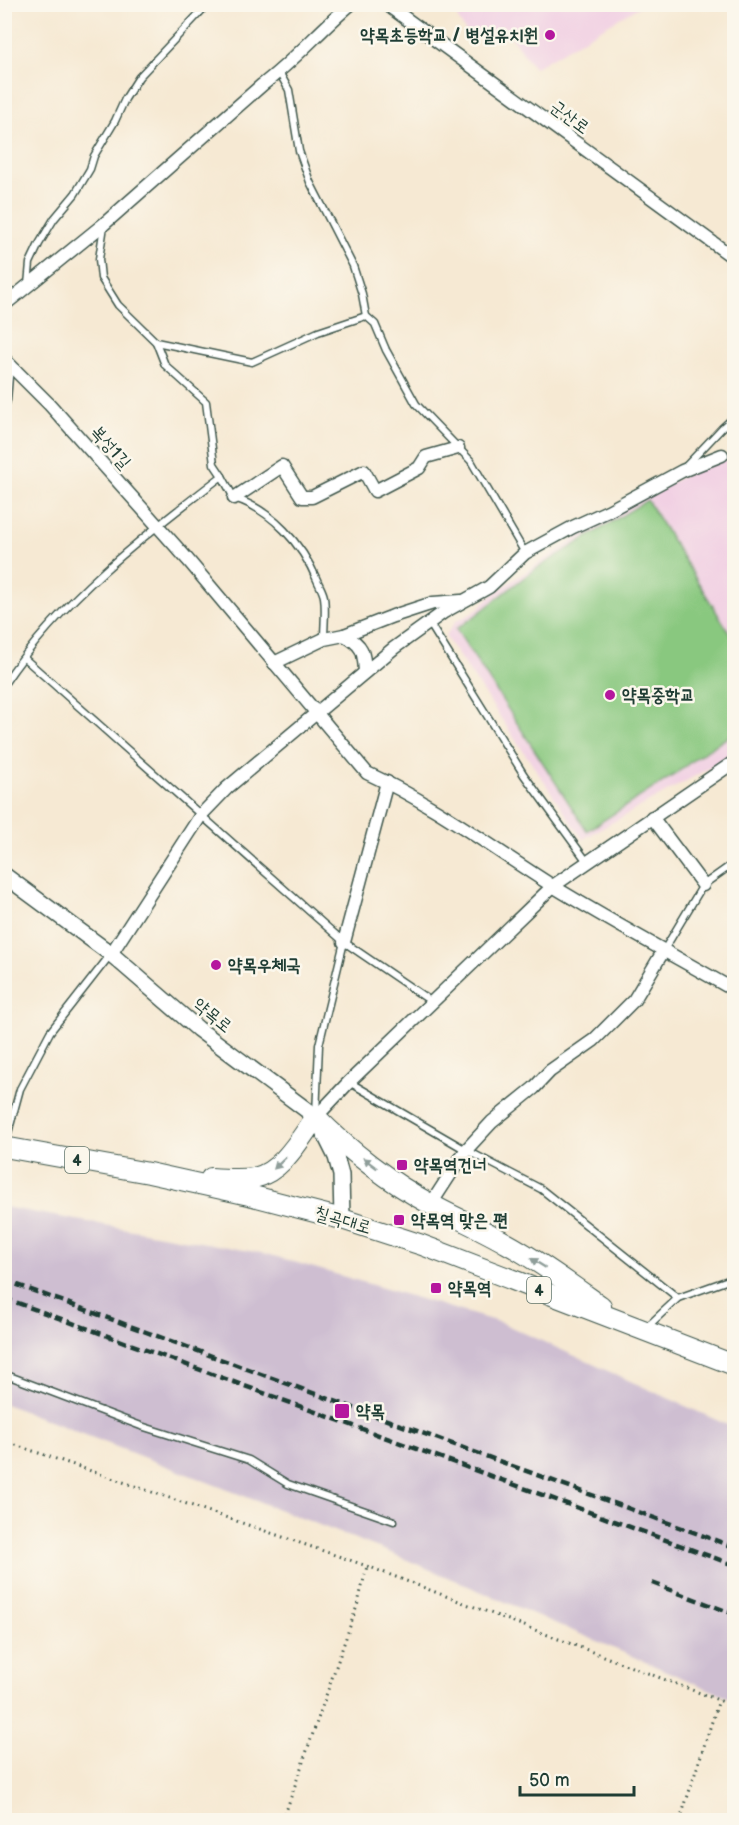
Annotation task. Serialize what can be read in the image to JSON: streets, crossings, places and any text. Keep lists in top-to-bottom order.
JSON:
{
  "streets": {
    "main road": ["4", "칠곡대로"],
    "street": ["군산로", "복성1길", "약목로"]
  },
  "crossings": [
    ["약목로", "칠곡대로"]
  ],
  "places": {
    "other": ["약목초등학교 / 병설유치원", "약목중학교", "약목우체국"],
    "transit": [
      "약목역건너",
      "약목역 맞은 편",
      "약목역",
      "약목"
    ]
  },
  "scale_bar": "50 m"
}
